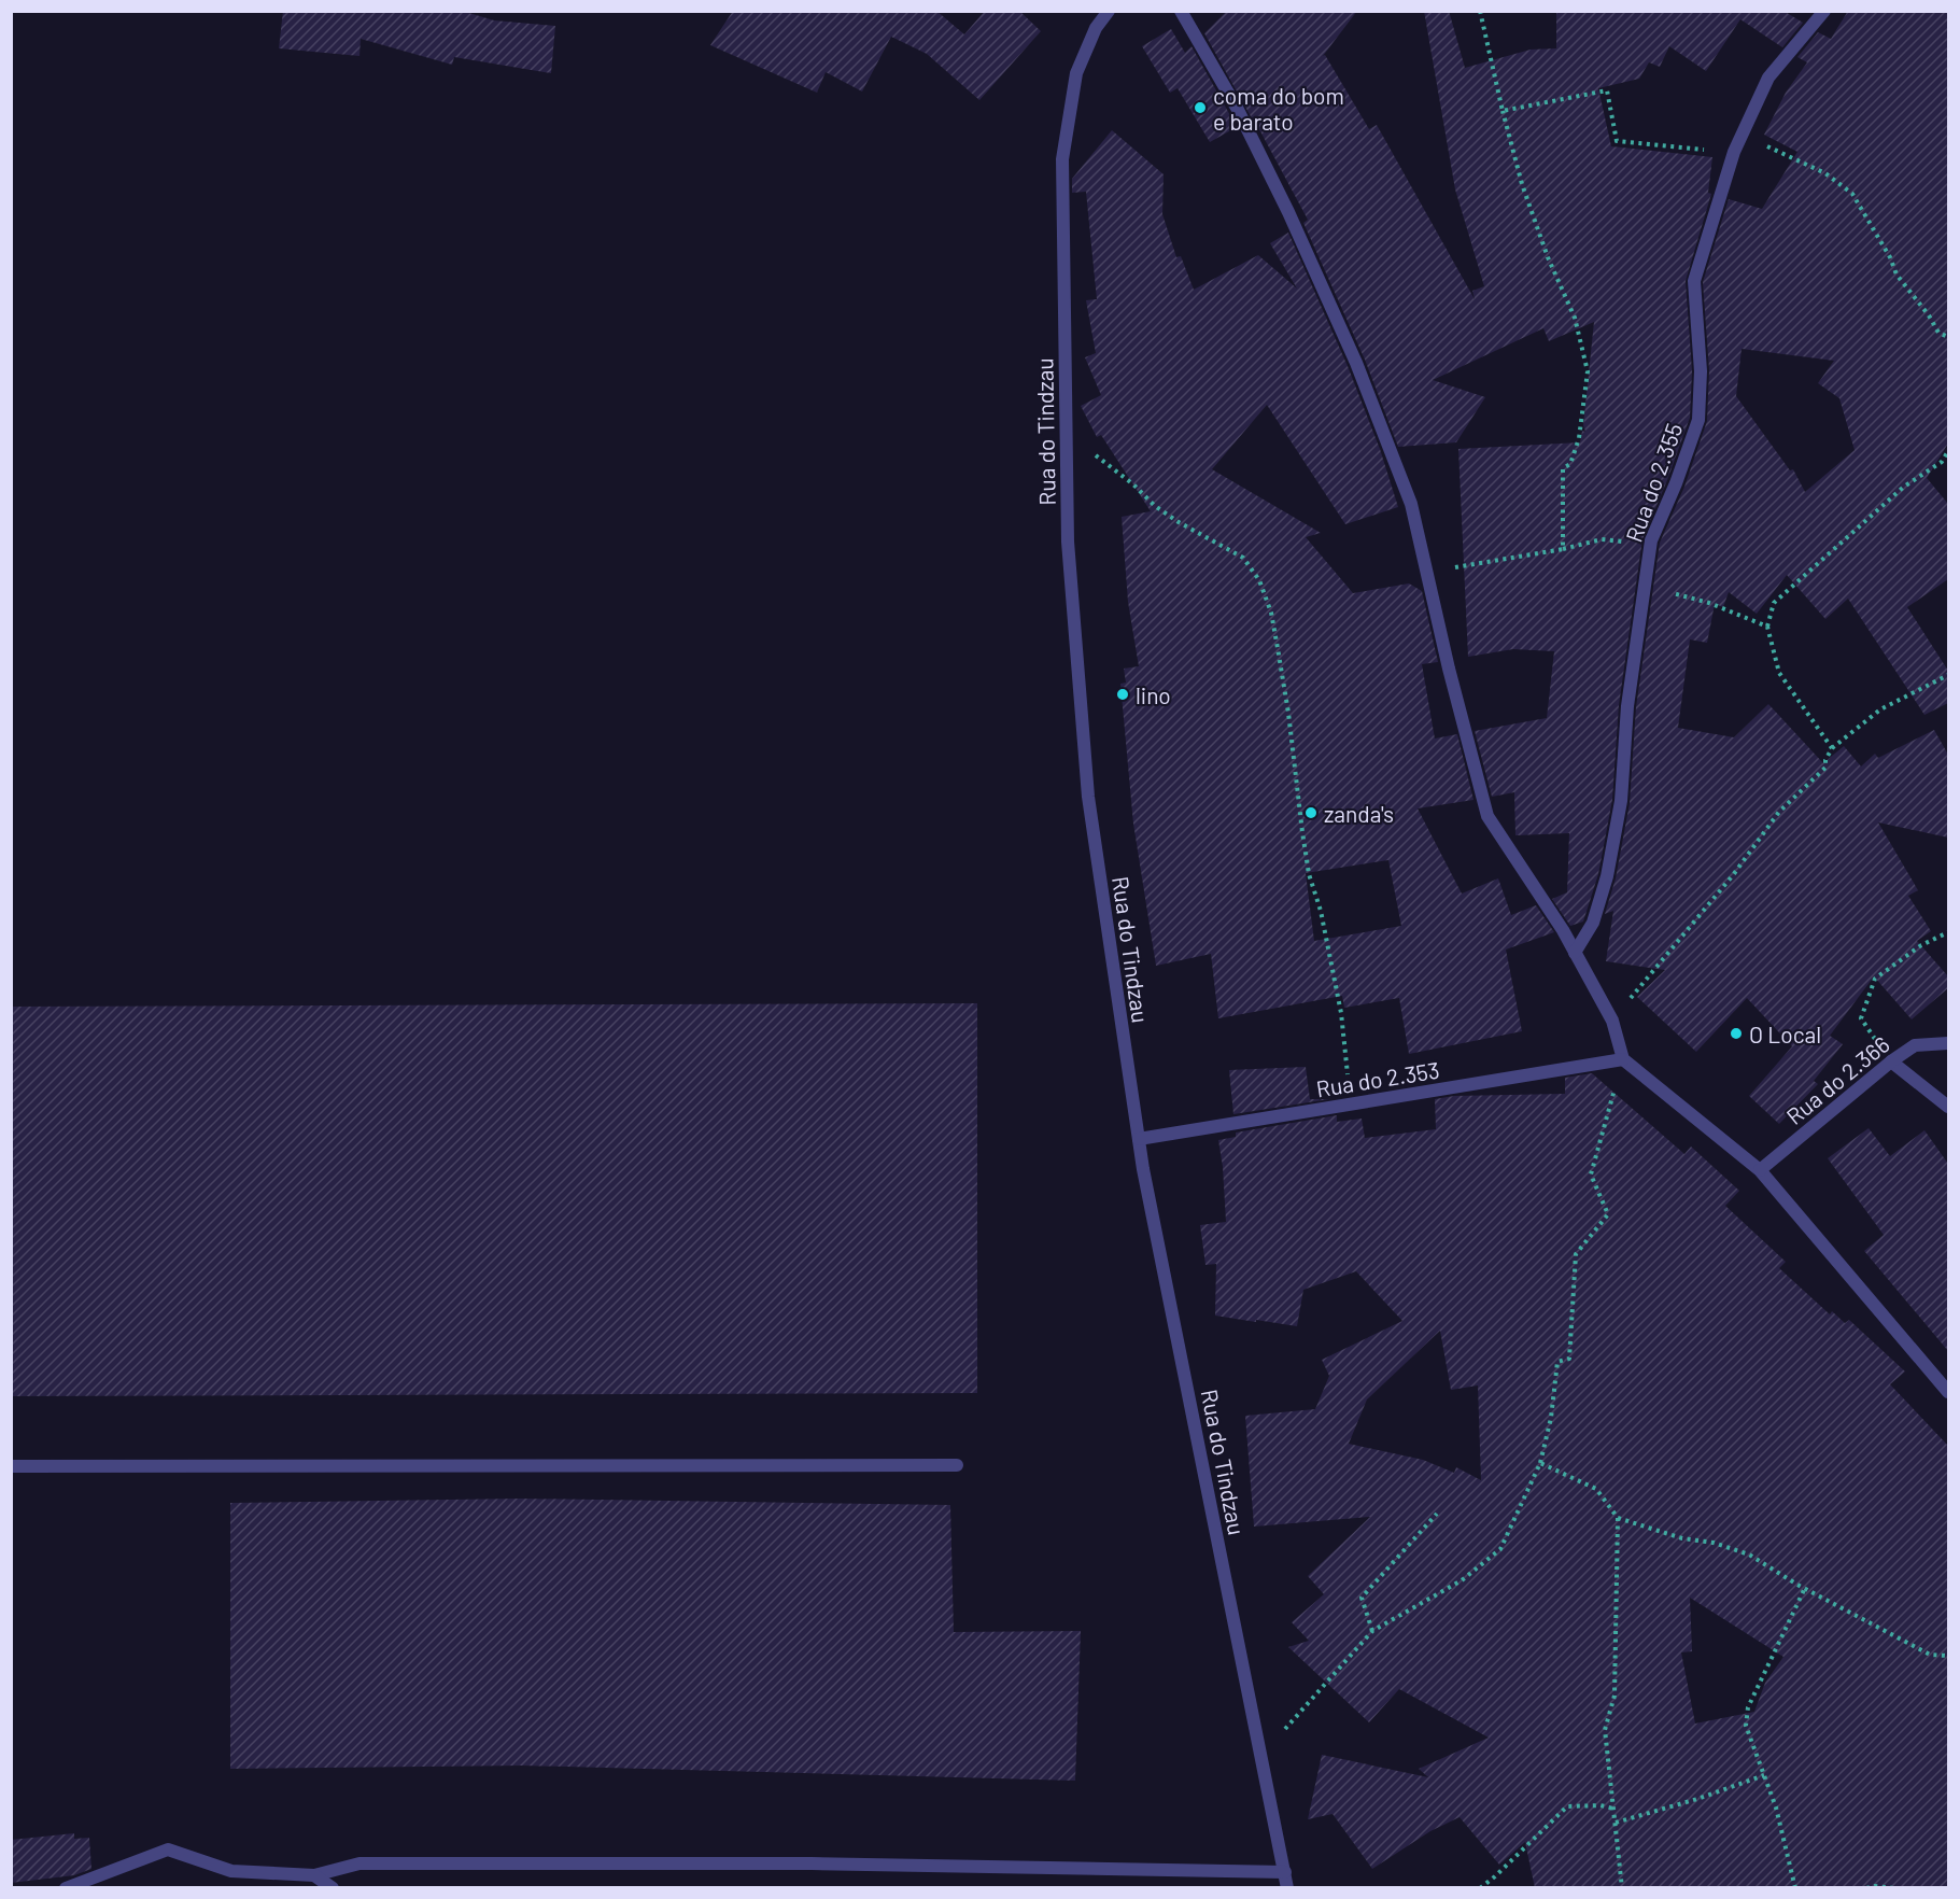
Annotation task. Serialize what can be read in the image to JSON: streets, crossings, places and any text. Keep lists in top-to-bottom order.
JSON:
{
  "streets": {
    "street": [
      "Rua do Tindzau",
      "Rua do 2.355",
      "Rua do 2.353",
      "Rua do 2.366"
    ]
  },
  "crossings": [
    ["Rua do Tindzau", "Rua do 2.353"]
  ],
  "places": [
    "coma do bom e barato",
    "lino",
    "zanda's",
    "O Local"
  ]
}
